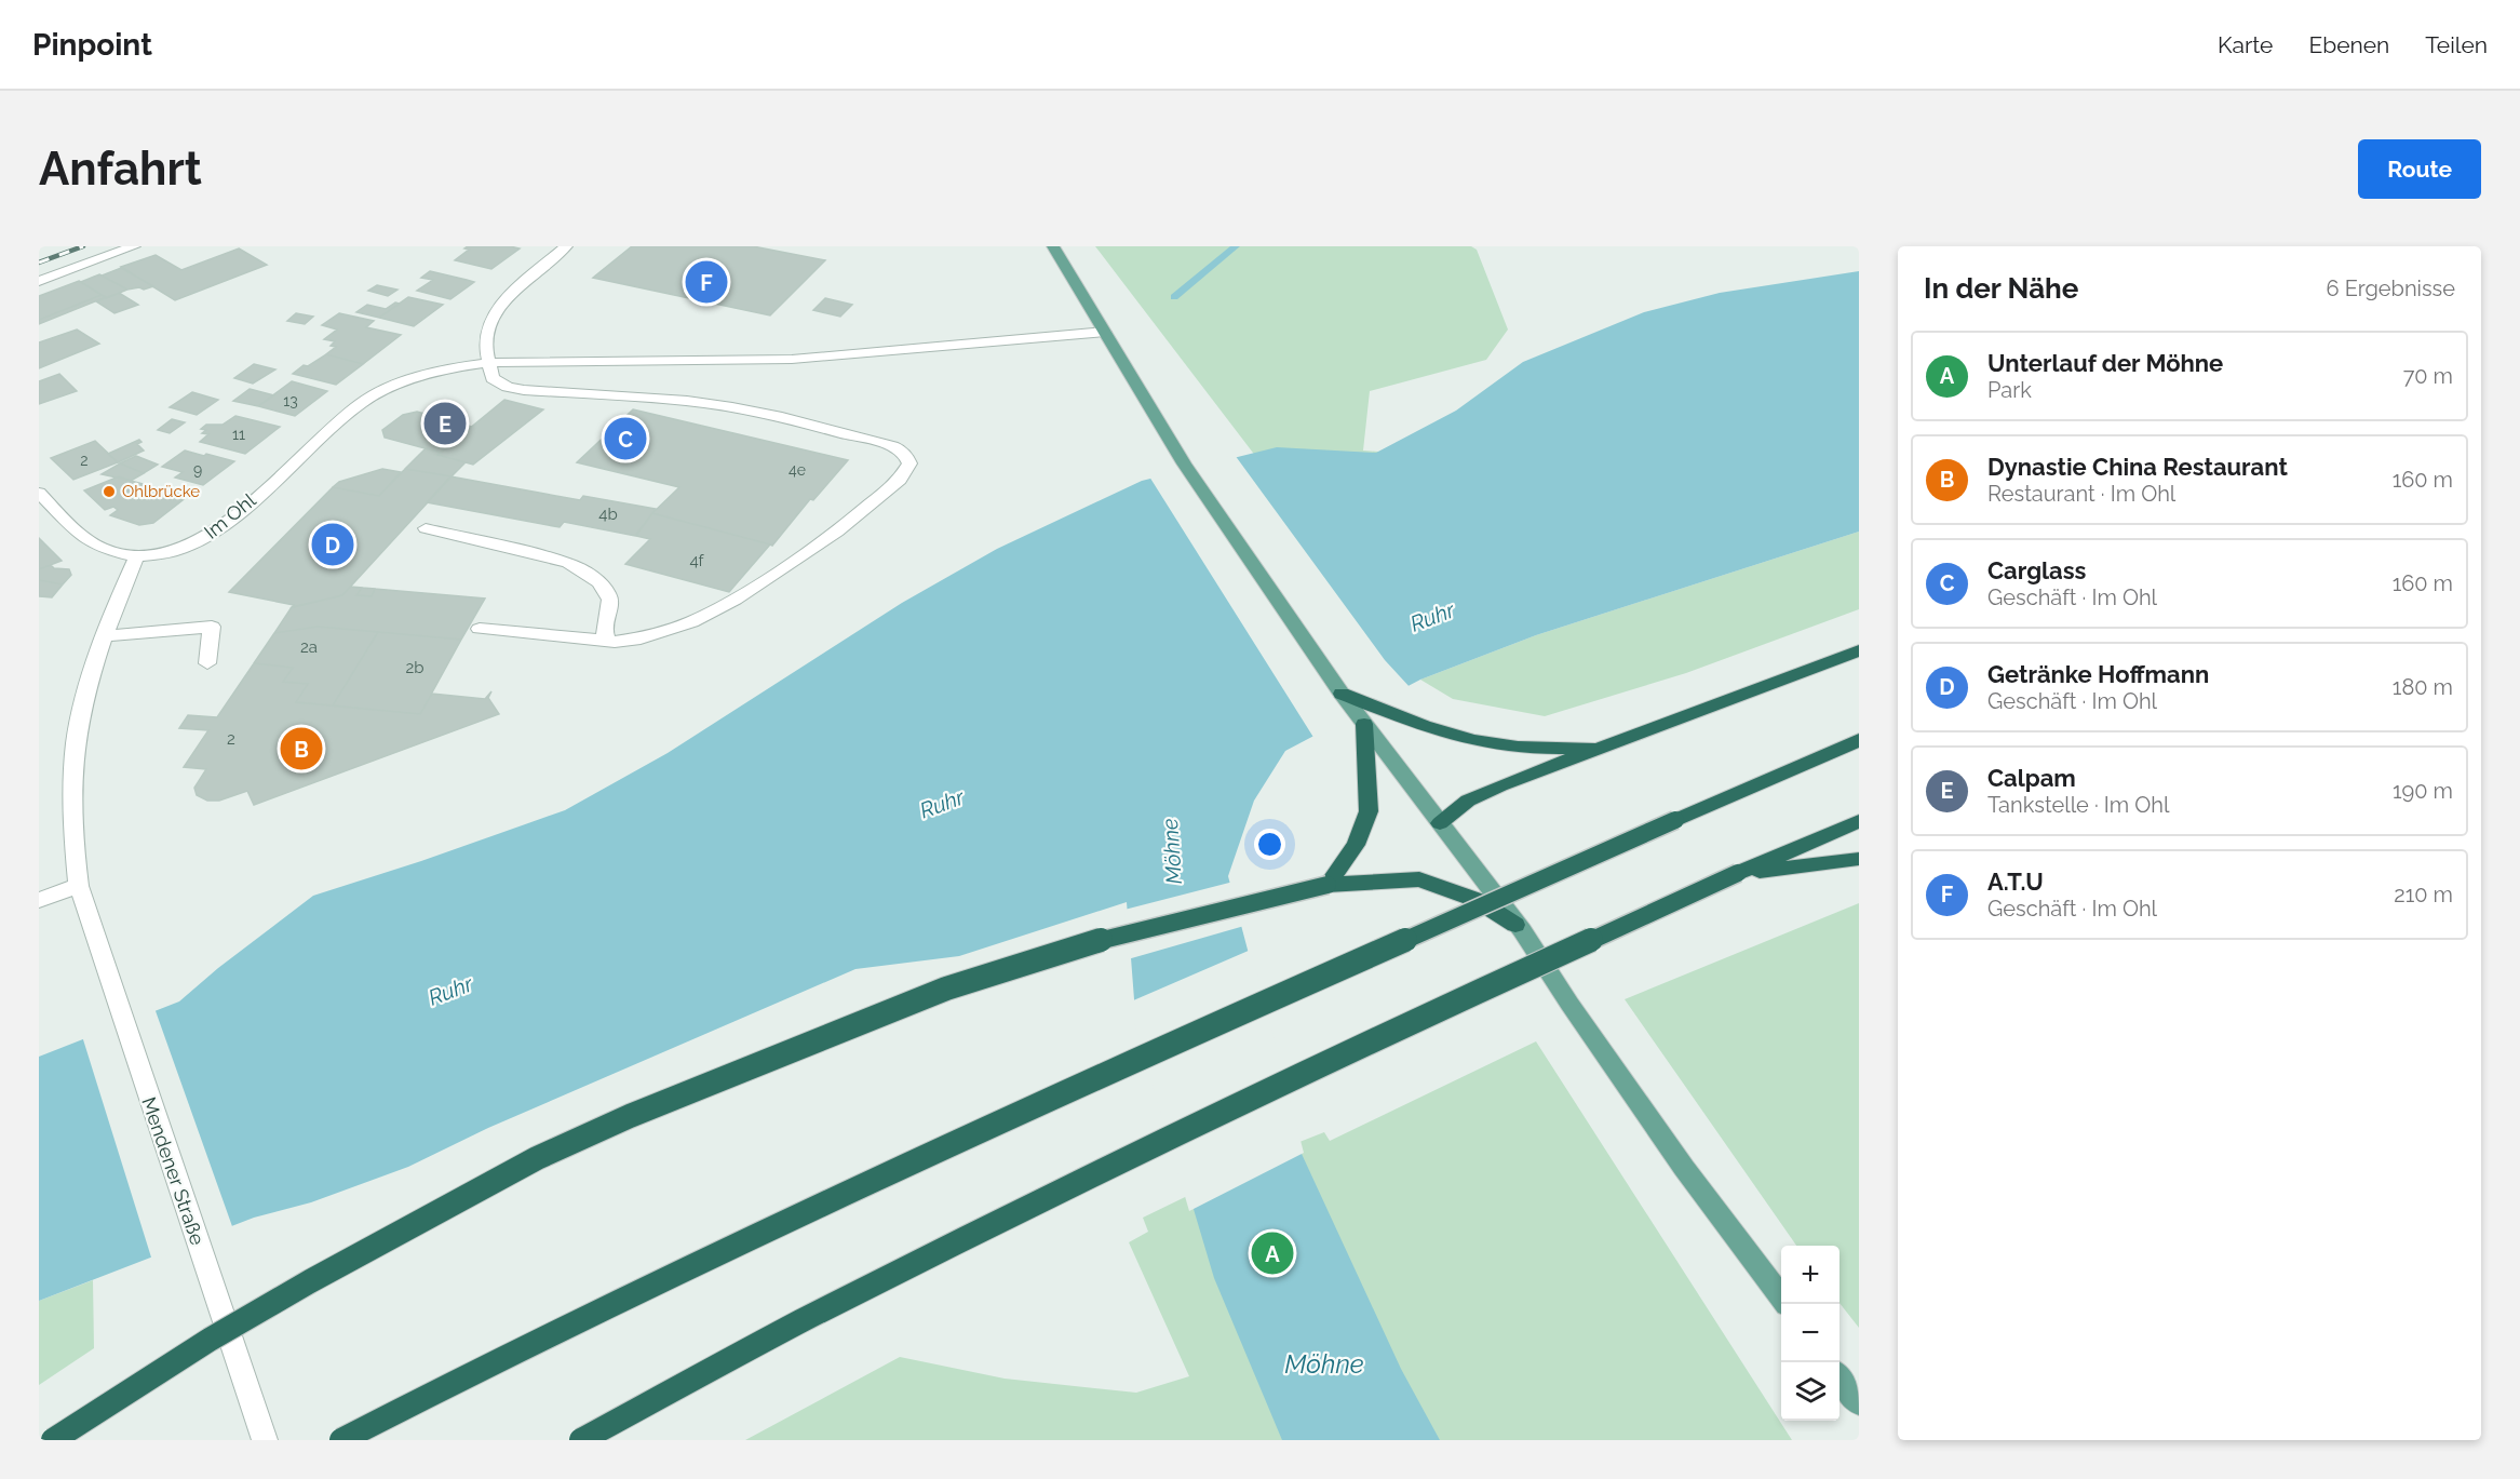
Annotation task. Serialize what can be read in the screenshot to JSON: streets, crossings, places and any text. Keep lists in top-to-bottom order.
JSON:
{
  "streets": {
    "street": ["Im Ohl", "Mendener Straße"]
  },
  "water": ["Ruhr", "Möhne"],
  "places": ["Ohlbrücke"],
  "house_numbers": [
    "13",
    "11",
    "2",
    "9",
    "4e",
    "4b",
    "4f",
    "2a",
    "2b",
    "2"
  ],
  "page": {
    "header": "Pinpoint",
    "nav": ["Karte", "Ebenen", "Teilen"],
    "buttons": "Route",
    "title": "Anfahrt",
    "heading": ["In der Nähe", "6 Ergebnisse"],
    "pins": [
      "F",
      "E",
      "C",
      "D",
      "B",
      "A"
    ],
    "list": [
      {
        "mark": "A",
        "name": "Unterlauf der Möhne",
        "note": "Park",
        "value": "70 m"
      },
      {
        "mark": "B",
        "name": "Dynastie China Restaurant",
        "note": "Restaurant · Im Ohl",
        "value": "160 m"
      },
      {
        "mark": "C",
        "name": "Carglass",
        "note": "Geschäft · Im Ohl",
        "value": "160 m"
      },
      {
        "mark": "D",
        "name": "Getränke Hoffmann",
        "note": "Geschäft · Im Ohl",
        "value": "180 m"
      },
      {
        "mark": "E",
        "name": "Calpam",
        "note": "Tankstelle · Im Ohl",
        "value": "190 m"
      },
      {
        "mark": "F",
        "name": "A.T.U",
        "note": "Geschäft · Im Ohl",
        "value": "210 m"
      }
    ],
    "map_buttons": ["+", "−"]
  }
}
